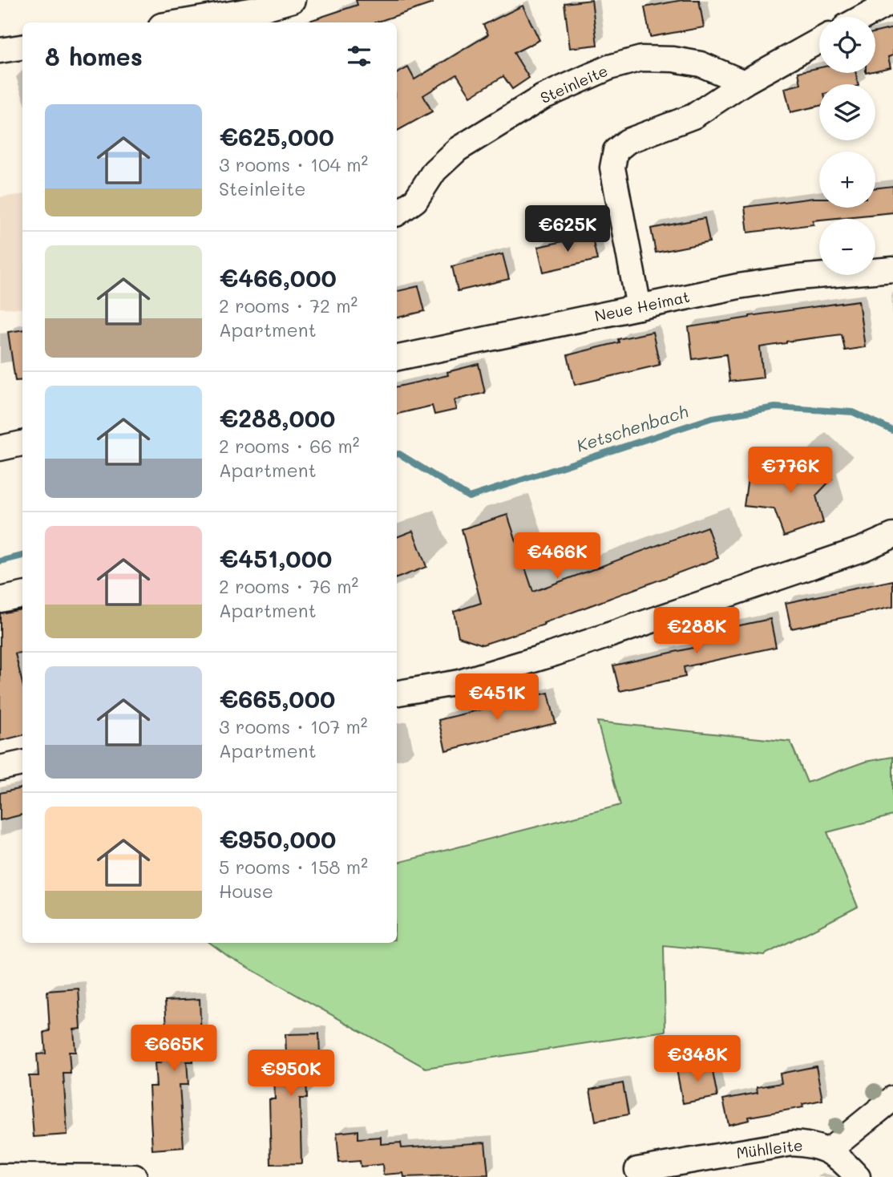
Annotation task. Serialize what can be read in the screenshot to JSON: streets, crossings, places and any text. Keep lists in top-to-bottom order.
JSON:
{
  "streets": {
    "street": ["Steinleite", "Neue Heimat", "Mühlleite"]
  },
  "water": ["Ketschenbach"],
  "page": {
    "map_buttons": ["+", "−"],
    "heading": "8 homes",
    "list": [
      {
        "name": "€625,000",
        "note": "3 rooms · 104 m² · Steinleite"
      },
      {
        "name": "€466,000",
        "note": "2 rooms · 72 m² · Apartment"
      },
      {
        "name": "€288,000",
        "note": "2 rooms · 66 m² · Apartment"
      },
      {
        "name": "€451,000",
        "note": "2 rooms · 76 m² · Apartment"
      },
      {
        "name": "€665,000",
        "note": "3 rooms · 107 m² · Apartment"
      },
      {
        "name": "€950,000",
        "note": "5 rooms · 158 m² · House"
      }
    ],
    "price": [
      "€625K",
      "€776K",
      "€466K",
      "€288K",
      "€451K",
      "€665K",
      "€348K",
      "€950K"
    ]
  }
}
